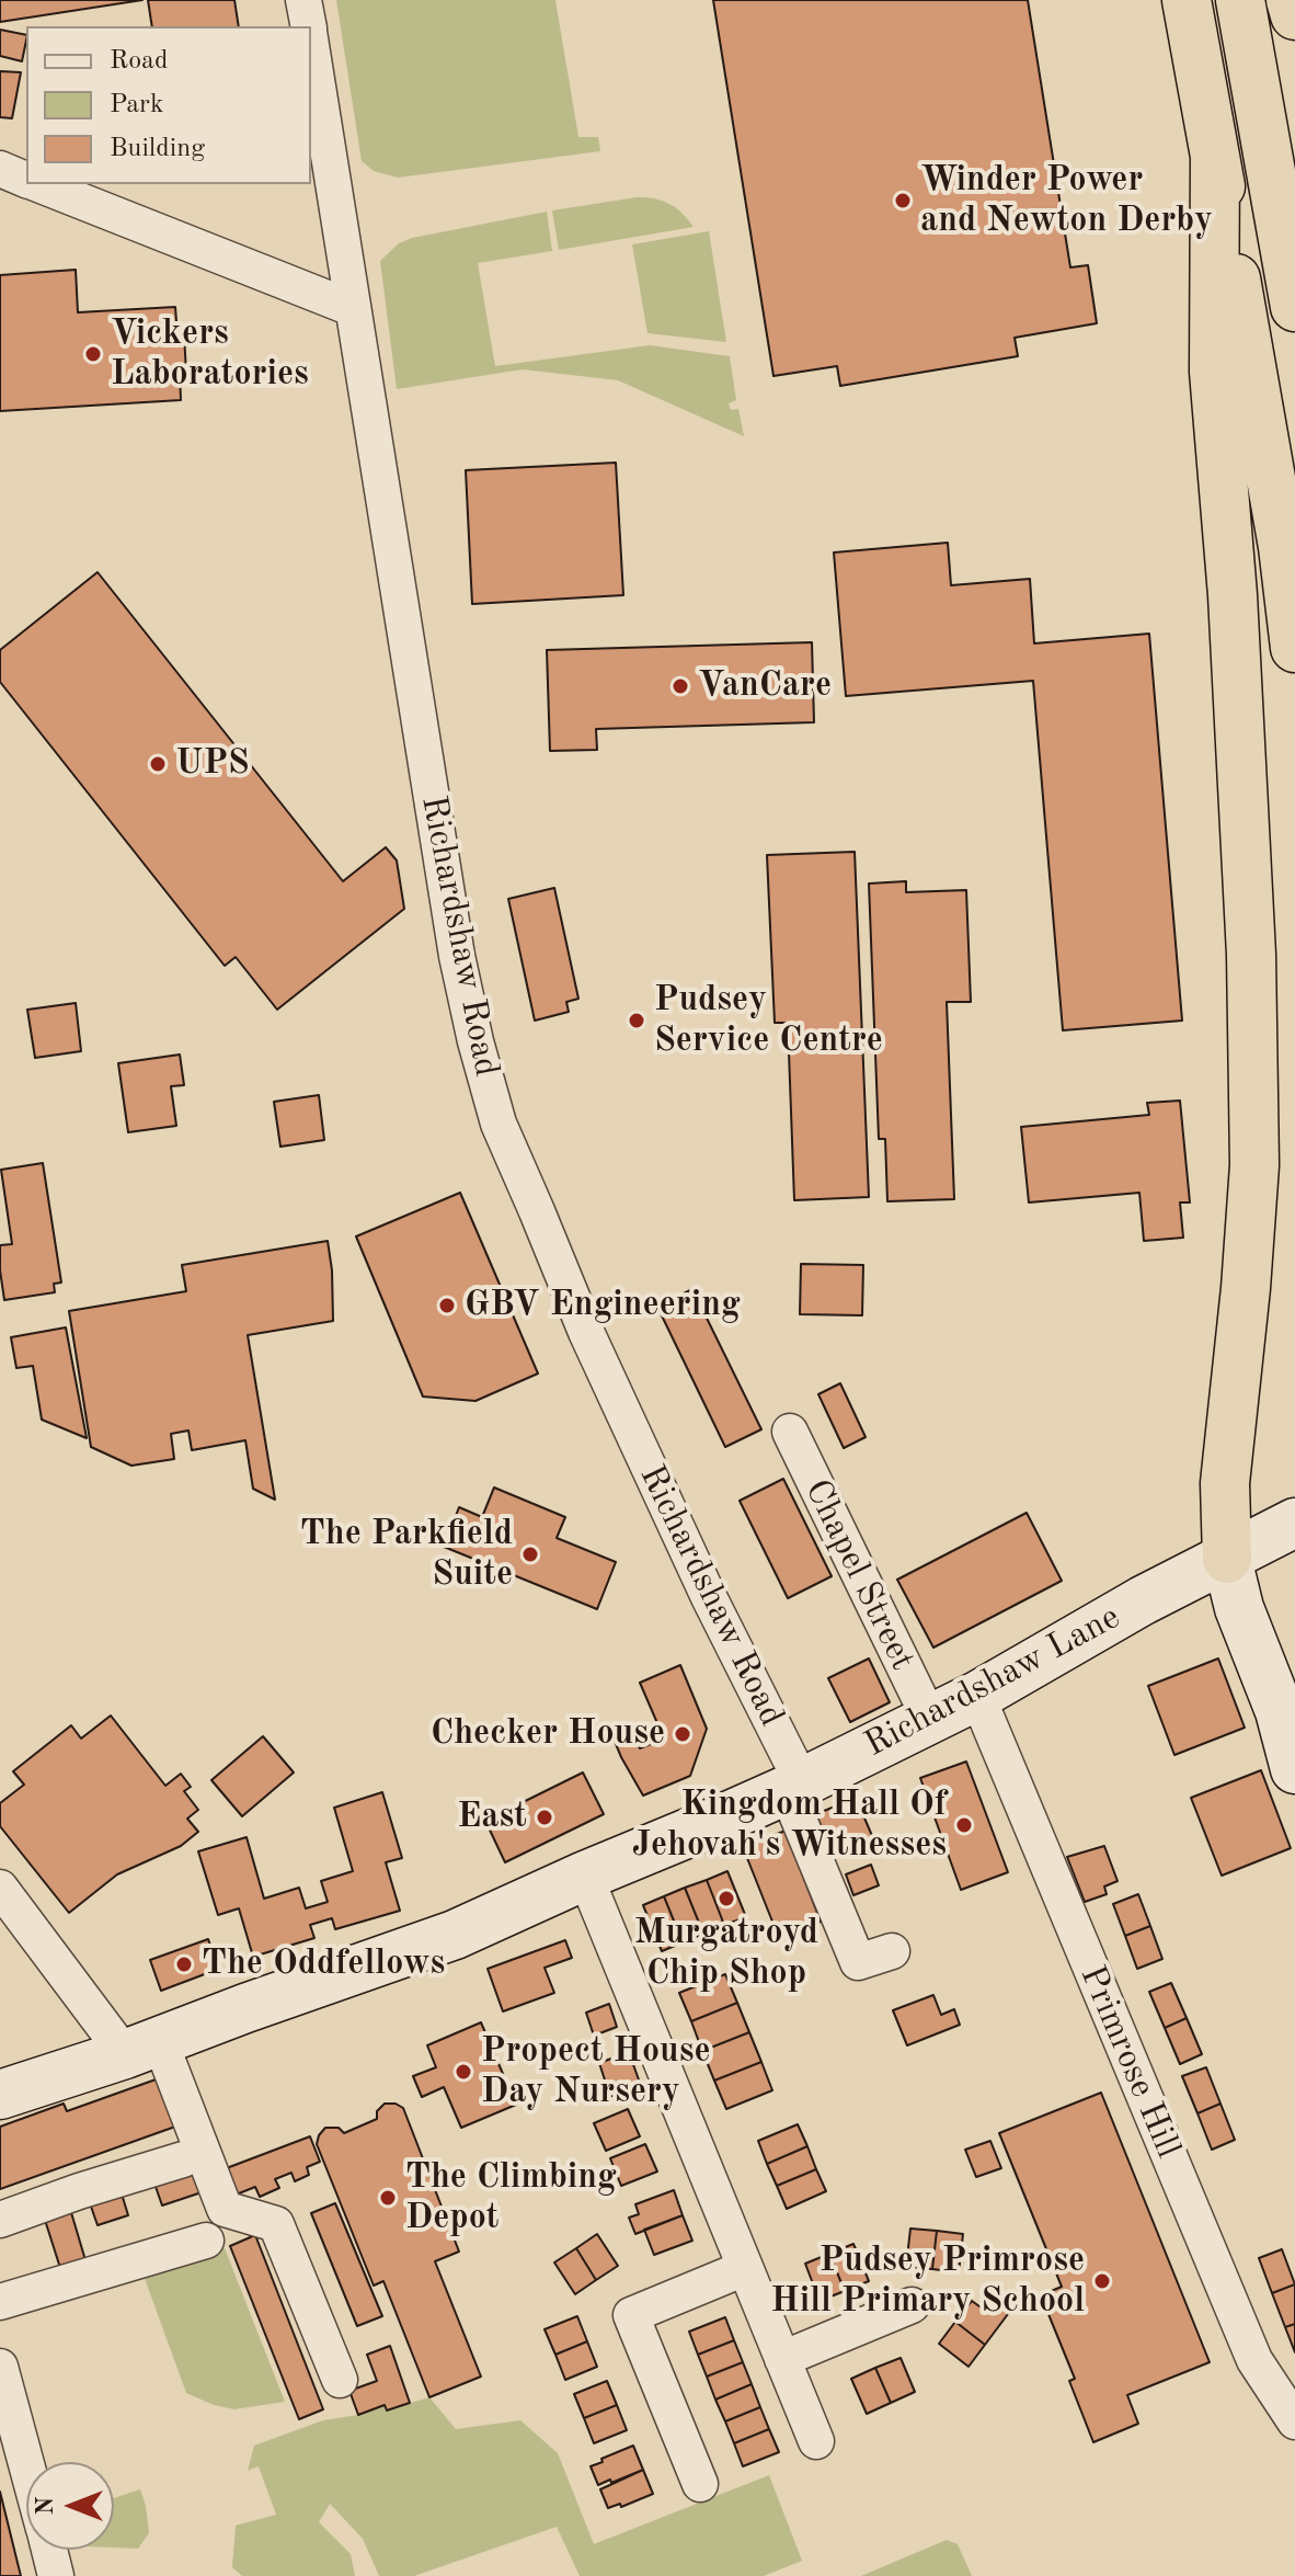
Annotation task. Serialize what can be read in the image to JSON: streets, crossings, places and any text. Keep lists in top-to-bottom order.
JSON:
{
  "streets": {
    "main road": ["Richardshaw Lane"],
    "street": ["Richardshaw Road", "Chapel Street", "Primrose Hill"]
  },
  "crossings": [
    ["Richardshaw Road", "Richardshaw Lane"],
    ["Chapel Street", "Richardshaw Lane"],
    ["Richardshaw Lane", "Primrose Hill"]
  ],
  "places": [
    "Winder Power and Newton Derby",
    "Vickers Laboratories",
    "VanCare",
    "UPS",
    "Pudsey Service Centre",
    "GBV Engineering",
    "The Parkfield Suite",
    "Checker House",
    "East",
    "Kingdom Hall Of Jehovah's Witnesses",
    "Murgatroyd Chip Shop",
    "The Oddfellows",
    "Propect House Day Nursery",
    "The Climbing Depot",
    "Pudsey Primrose Hill Primary School"
  ],
  "legend": ["Road", "Park", "Building"],
  "north": "left"
}
